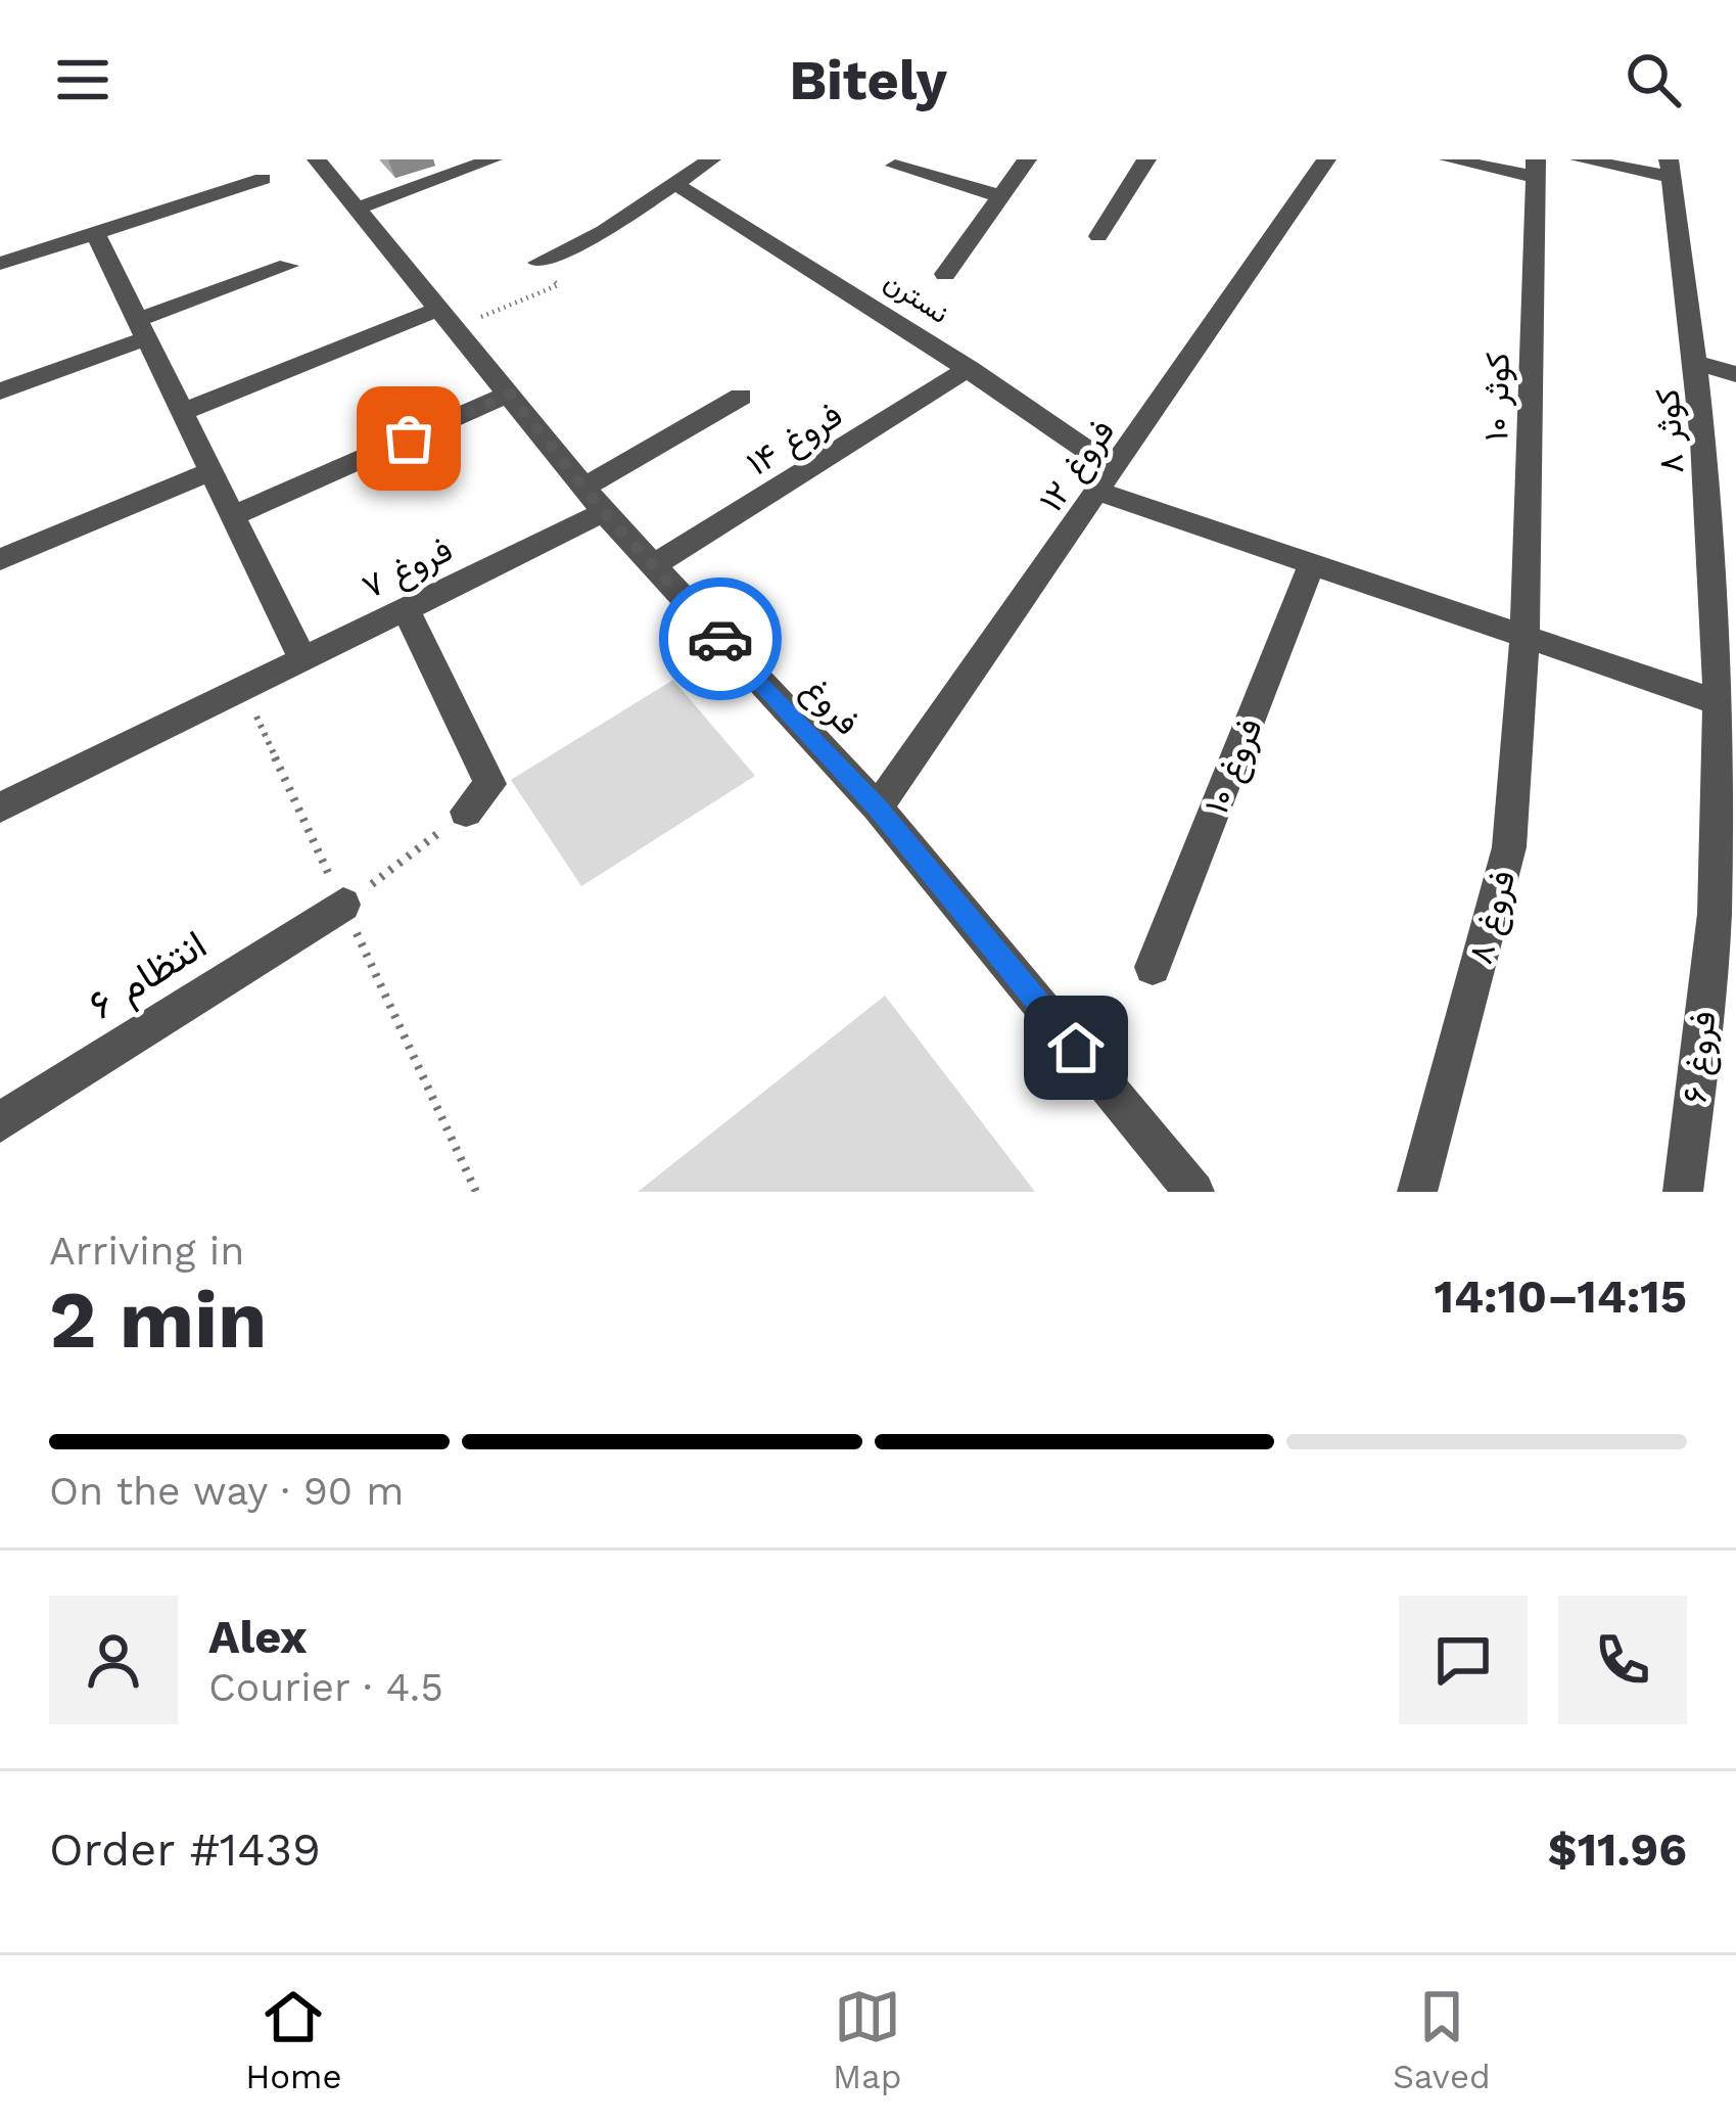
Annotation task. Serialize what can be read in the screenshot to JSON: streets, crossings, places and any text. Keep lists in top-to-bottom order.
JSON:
{
  "streets": {
    "street": [
      "نسترن",
      "کوثر ۱۰",
      "کوثر ۸",
      "فروغ ۱۴",
      "فروغ ۱۲",
      "فروغ ۷",
      "فروغ",
      "فروغ ۱۰",
      "فروغ ۸",
      "انتظام ۶",
      "فروغ ۶"
    ]
  },
  "crossings": [
    ["نسترن", "کوثر ۱۰"],
    ["نسترن", "کوثر ۸"],
    ["نسترن", "فروغ ۱۴"],
    ["نسترن", "فروغ ۱۲"],
    ["نسترن", "فروغ ۱۰"],
    ["نسترن", "فروغ ۸"],
    ["نسترن", "فروغ ۶"],
    ["کوثر ۱۰", "فروغ ۸"],
    ["کوثر ۸", "فروغ ۶"],
    ["فروغ ۱۴", "فروغ"],
    ["فروغ ۱۲", "فروغ"],
    ["فروغ ۷", "فروغ"]
  ],
  "page": {
    "header": "Bitely",
    "heading": ["2 min", "Arriving in", "14:10–14:15"],
    "panel": [
      "Alex",
      "Courier · 4.5",
      "Order #1439",
      "$11.96"
    ],
    "bar": "On the way · 90 m",
    "tabs": ["Home", "Map", "Saved"]
  }
}
